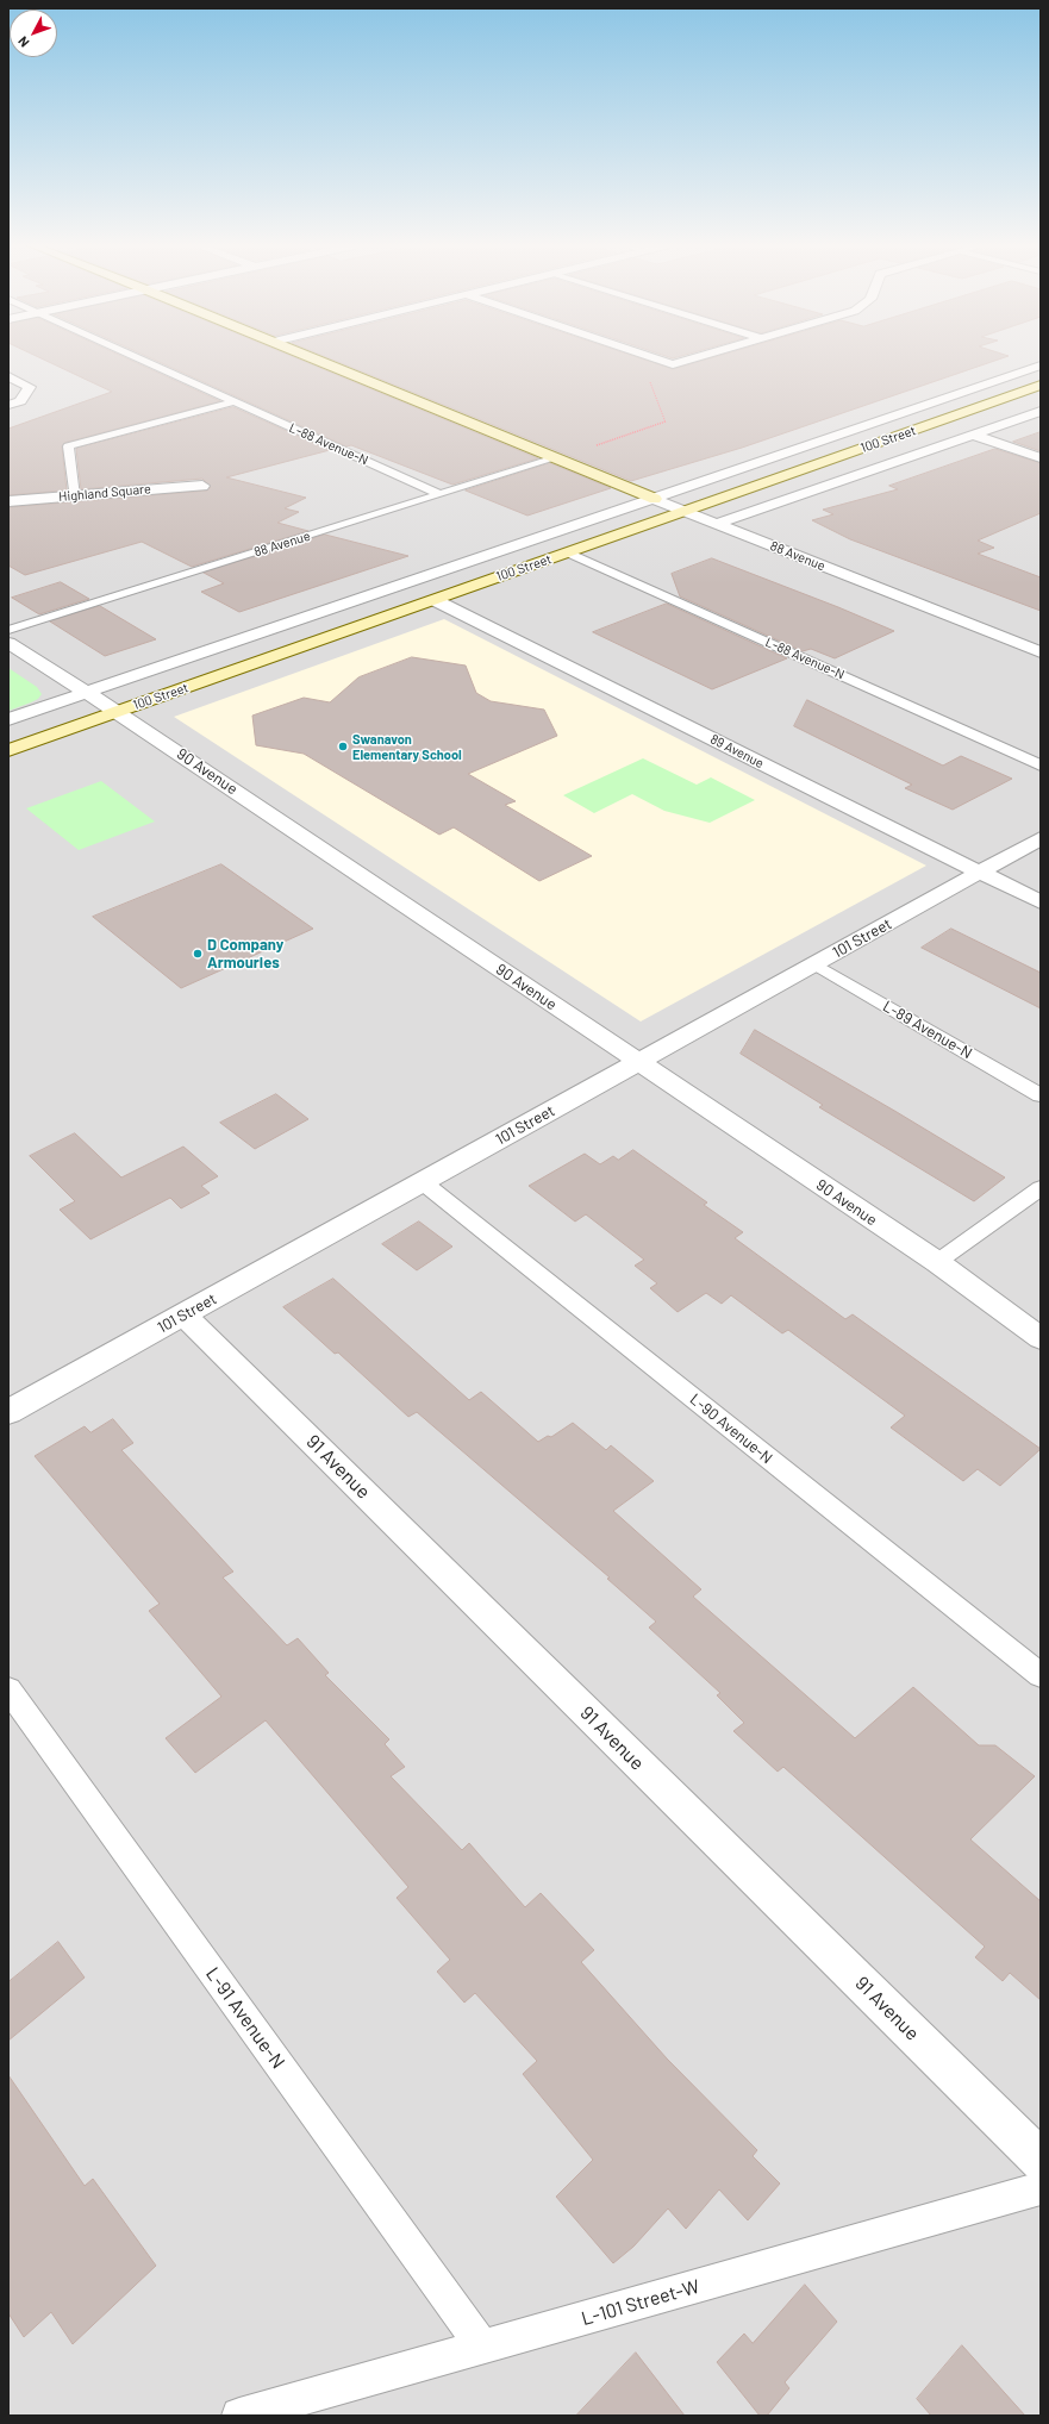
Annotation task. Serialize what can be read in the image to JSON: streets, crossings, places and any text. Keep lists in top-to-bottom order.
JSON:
{
  "streets": {
    "main road": ["100 Street", "88 Avenue"],
    "street": [
      "Highland Square",
      "89 Avenue",
      "90 Avenue",
      "101 Street",
      "91 Avenue"
    ],
    "lane": [
      "L-88 Avenue-N",
      "L-89 Avenue-N",
      "L-90 Avenue-N",
      "L-91 Avenue-N",
      "L-101 Street-W"
    ]
  },
  "crossings": [
    ["100 Street", "L-88 Avenue-N"],
    ["100 Street", "88 Avenue"],
    ["100 Street", "89 Avenue"],
    ["100 Street", "90 Avenue"],
    ["L-88 Avenue-N", "88 Avenue"],
    ["89 Avenue", "101 Street"],
    ["90 Avenue", "101 Street"],
    ["101 Street", "L-89 Avenue-N"],
    ["101 Street", "L-90 Avenue-N"],
    ["101 Street", "91 Avenue"],
    ["L-91 Avenue-N", "L-101 Street-W"]
  ],
  "places": ["Swanavon Elementary School", "D Company Armouries"],
  "north": "bottom left"
}
